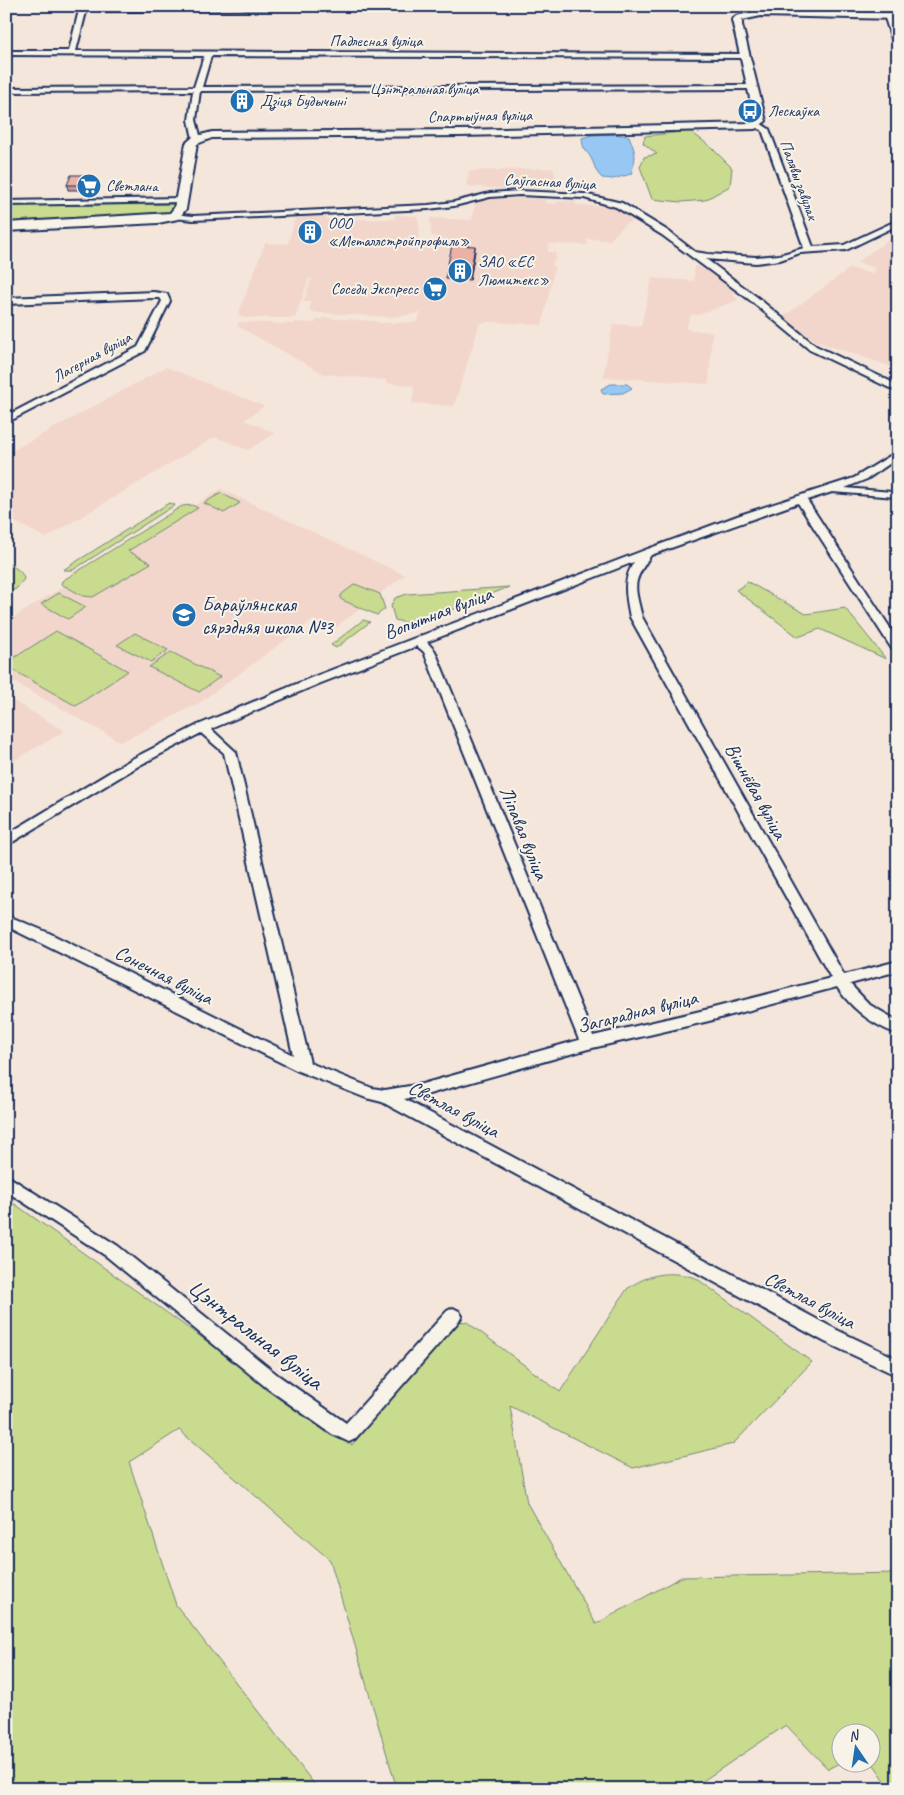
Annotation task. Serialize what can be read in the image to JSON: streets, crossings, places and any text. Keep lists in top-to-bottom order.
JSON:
{
  "streets": {
    "main road": ["Спартыўная вуліца"],
    "street": [
      "Падлесная вуліца",
      "Цэнтральная вуліца",
      "Палявы завулак",
      "Саўгасная вуліца",
      "Лагерная вуліца",
      "Вопытная вуліца",
      "Вішнёвая вуліца",
      "Ліпавая вуліца",
      "Сонечная вуліца",
      "Загарадная вуліца",
      "Светлая вуліца"
    ]
  },
  "crossings": [
    ["Спартыўная вуліца", "Палявы завулак"],
    ["Вопытная вуліца", "Вішнёвая вуліца"],
    ["Вопытная вуліца", "Ліпавая вуліца"],
    ["Вішнёвая вуліца", "Загарадная вуліца"],
    ["Ліпавая вуліца", "Загарадная вуліца"],
    ["Сонечная вуліца", "Светлая вуліца"],
    ["Загарадная вуліца", "Светлая вуліца"]
  ],
  "places": {
    "building": ["Дзіця Будычыні", "ООО «Металлстройпрофиль»", "ЗАО «ЕС Люмитекс»"],
    "bus stop": ["Лескаўка"],
    "supermarket": ["Светлана", "Соседи Экспресс"],
    "school or university": ["Бараўлянская сярэдняя школа №3"]
  },
  "north": "top"
}
